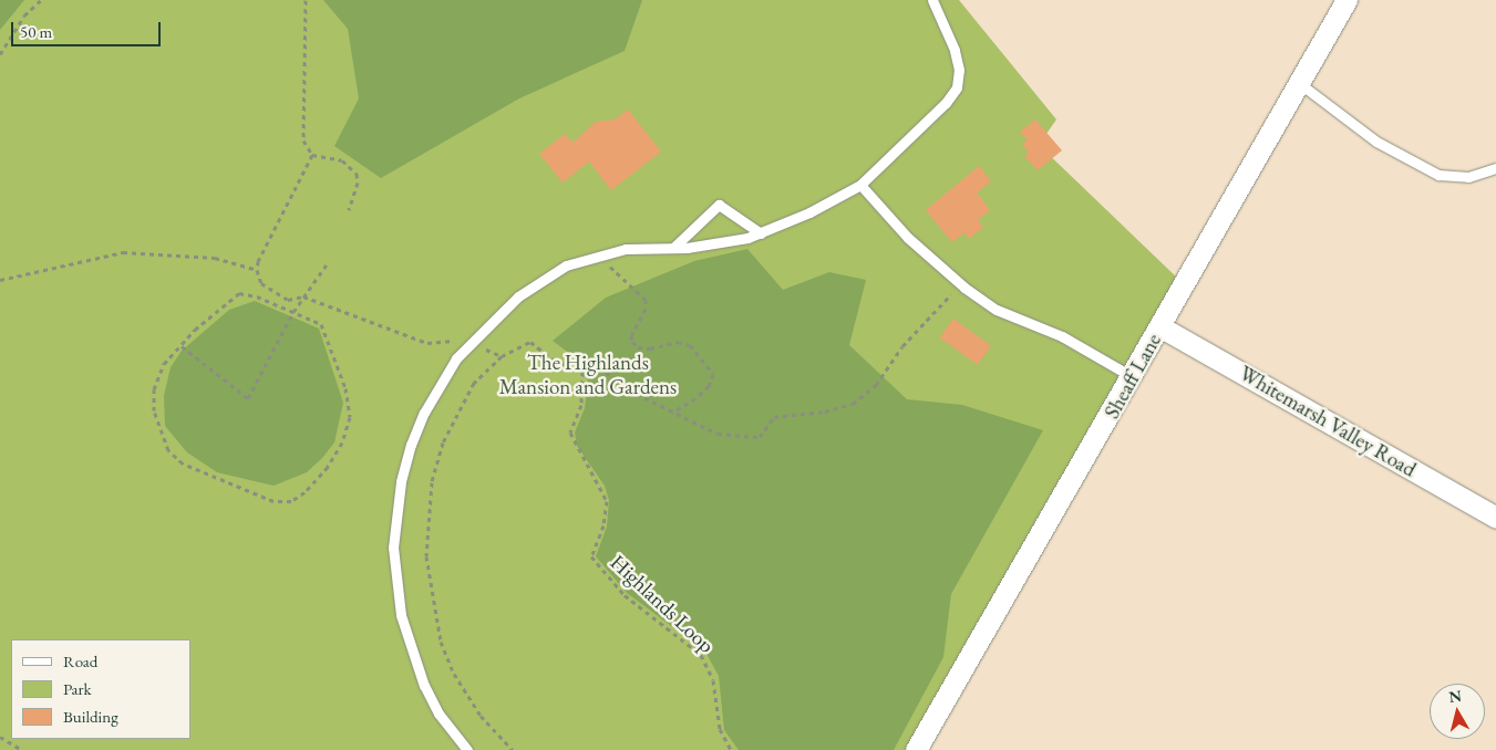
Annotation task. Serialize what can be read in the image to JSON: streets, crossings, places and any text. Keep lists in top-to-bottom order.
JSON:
{
  "streets": {
    "street": ["Sheaff Lane", "Whitemarsh Valley Road"],
    "path": ["Highlands Loop"]
  },
  "crossings": [
    ["Sheaff Lane", "Whitemarsh Valley Road"]
  ],
  "parks": ["The Highlands Mansion and Gardens"],
  "legend": ["Road", "Park", "Building"],
  "scale_bar": "50 m",
  "north": "top"
}
